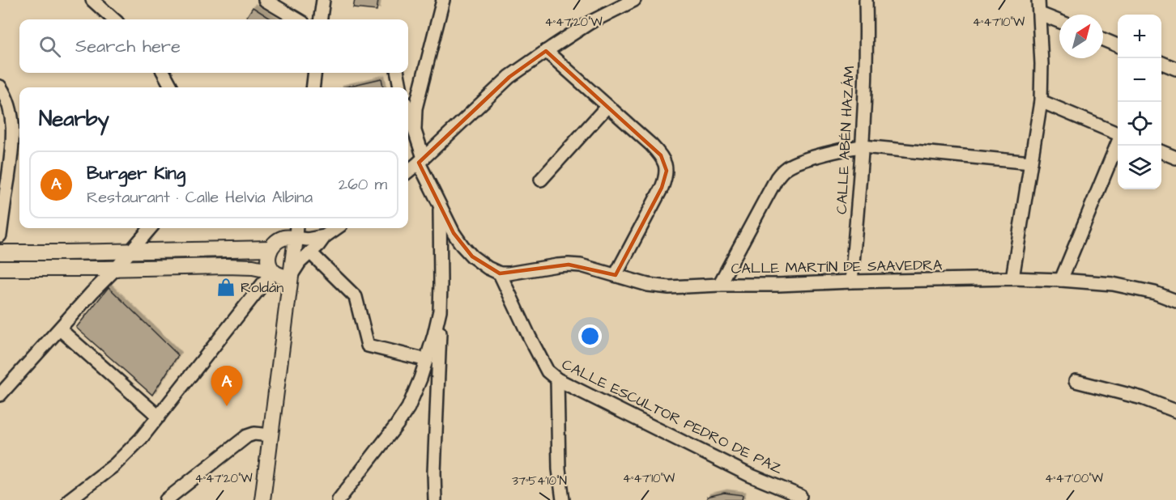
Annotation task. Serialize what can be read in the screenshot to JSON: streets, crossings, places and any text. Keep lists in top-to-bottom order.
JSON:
{
  "streets": {
    "street": ["CALLE ABÉN HAZÁM", "CALLE MARTÍN DE SAAVEDRA", "CALLE ESCULTOR PEDRO DE PAZ"]
  },
  "crossings": [
    ["CALLE ABÉN HAZÁM", "CALLE MARTÍN DE SAAVEDRA"],
    ["CALLE MARTÍN DE SAAVEDRA", "CALLE ESCULTOR PEDRO DE PAZ"]
  ],
  "places": {
    "shop": ["Roldán"]
  },
  "north": "top right",
  "page": {
    "map_buttons": ["+", "−"],
    "search": "Search here",
    "heading": "Nearby",
    "list": [
      {
        "mark": "A",
        "name": "Burger King",
        "note": "Restaurant · Calle Helvia Albina",
        "value": "260 m"
      }
    ],
    "pins": "A"
  },
  "coordinates": [
    "4°47'20\"W",
    "4°47'10\"W",
    "4°47'00\"W",
    "37°54'10\"N"
  ]
}
